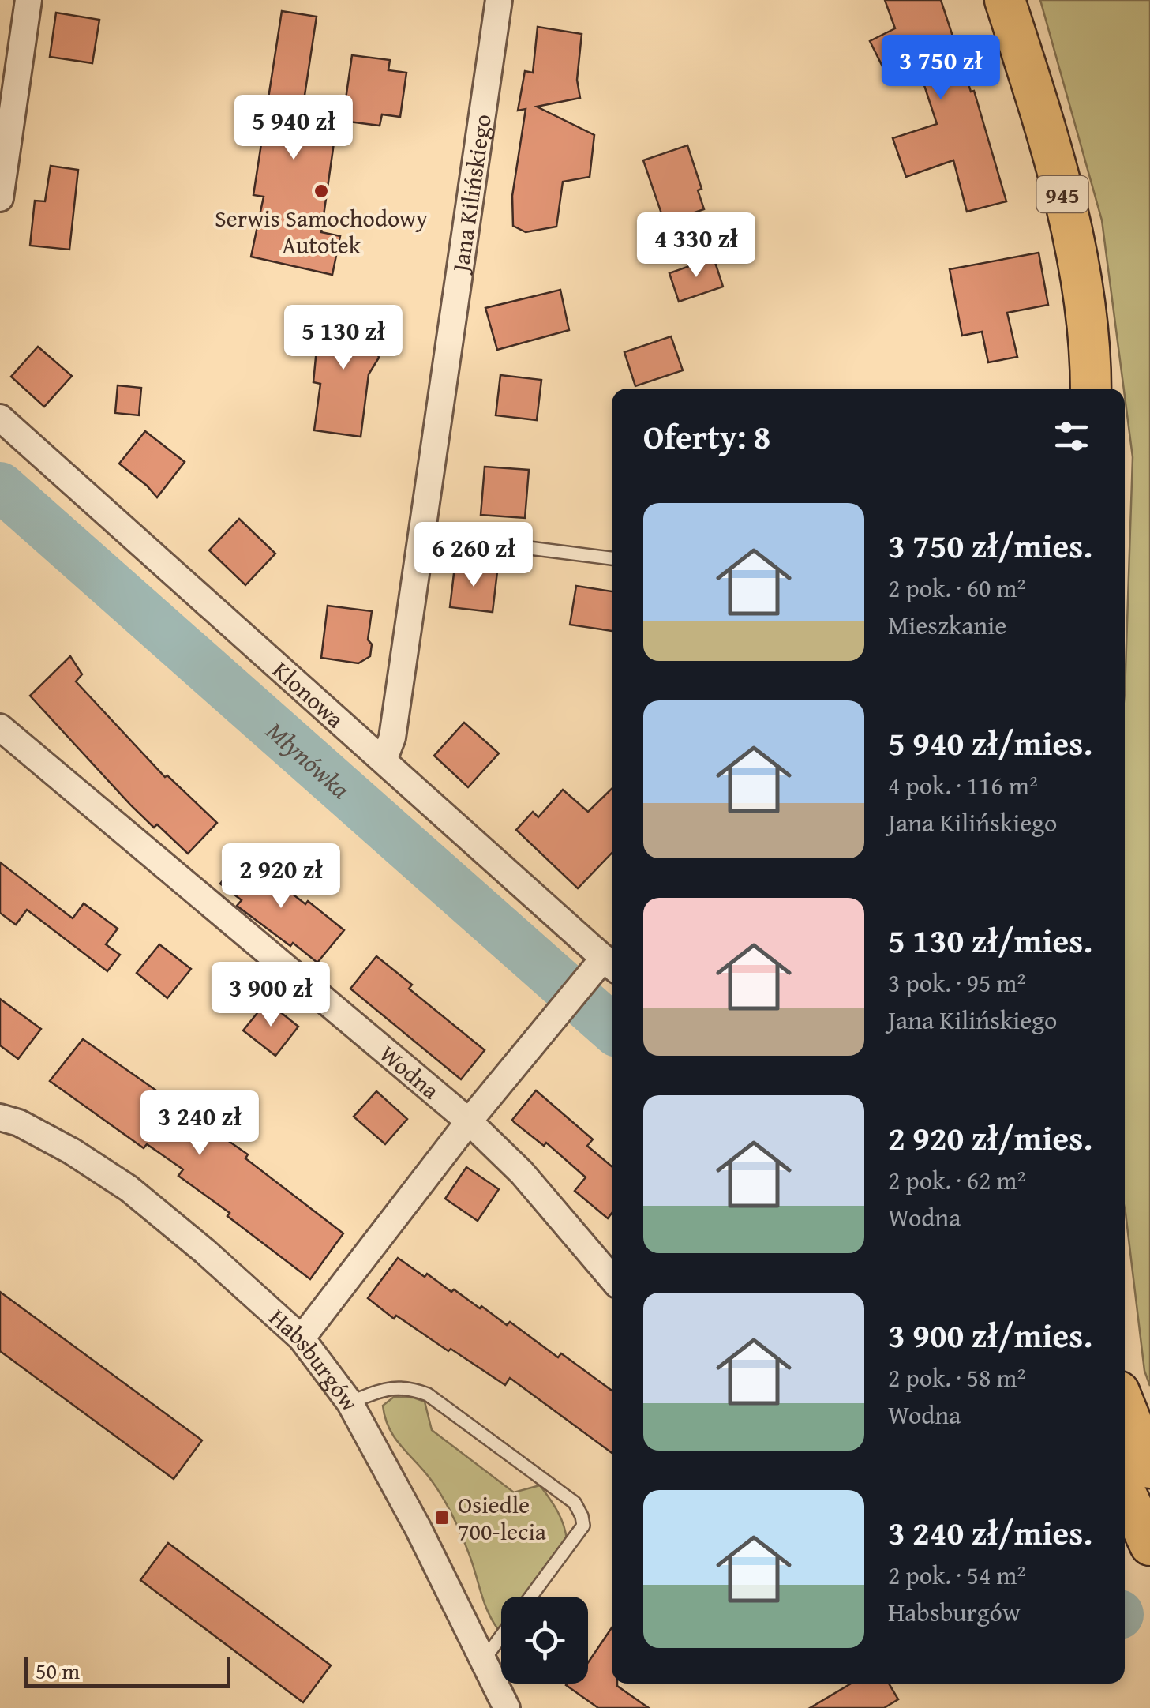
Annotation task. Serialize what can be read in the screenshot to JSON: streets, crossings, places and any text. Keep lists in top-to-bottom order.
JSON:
{
  "streets": {
    "main road": ["945"],
    "street": [
      "Jana Kilińskiego",
      "Klonowa",
      "Wodna",
      "Habsburgów"
    ]
  },
  "crossings": [
    ["Jana Kilińskiego", "Klonowa"]
  ],
  "water": ["Młynówka"],
  "places": {
    "other": ["Serwis Samochodowy Autotek"],
    "transit": ["Osiedle 700-lecia"]
  },
  "scale_bar": "50 m",
  "page": {
    "price": [
      "3 750 zł",
      "5 940 zł",
      "4 330 zł",
      "5 130 zł",
      "6 260 zł",
      "2 920 zł",
      "3 900 zł",
      "3 240 zł"
    ],
    "heading": "Oferty: 8",
    "list": [
      {
        "name": "3 750 zł/mies.",
        "note": "2 pok. · 60 m² · Mieszkanie"
      },
      {
        "name": "5 940 zł/mies.",
        "note": "4 pok. · 116 m² · Jana Kilińskiego"
      },
      {
        "name": "5 130 zł/mies.",
        "note": "3 pok. · 95 m² · Jana Kilińskiego"
      },
      {
        "name": "2 920 zł/mies.",
        "note": "2 pok. · 62 m² · Wodna"
      },
      {
        "name": "3 900 zł/mies.",
        "note": "2 pok. · 58 m² · Wodna"
      },
      {
        "name": "3 240 zł/mies.",
        "note": "2 pok. · 54 m² · Habsburgów"
      }
    ],
    "scale": "50 m"
  }
}
